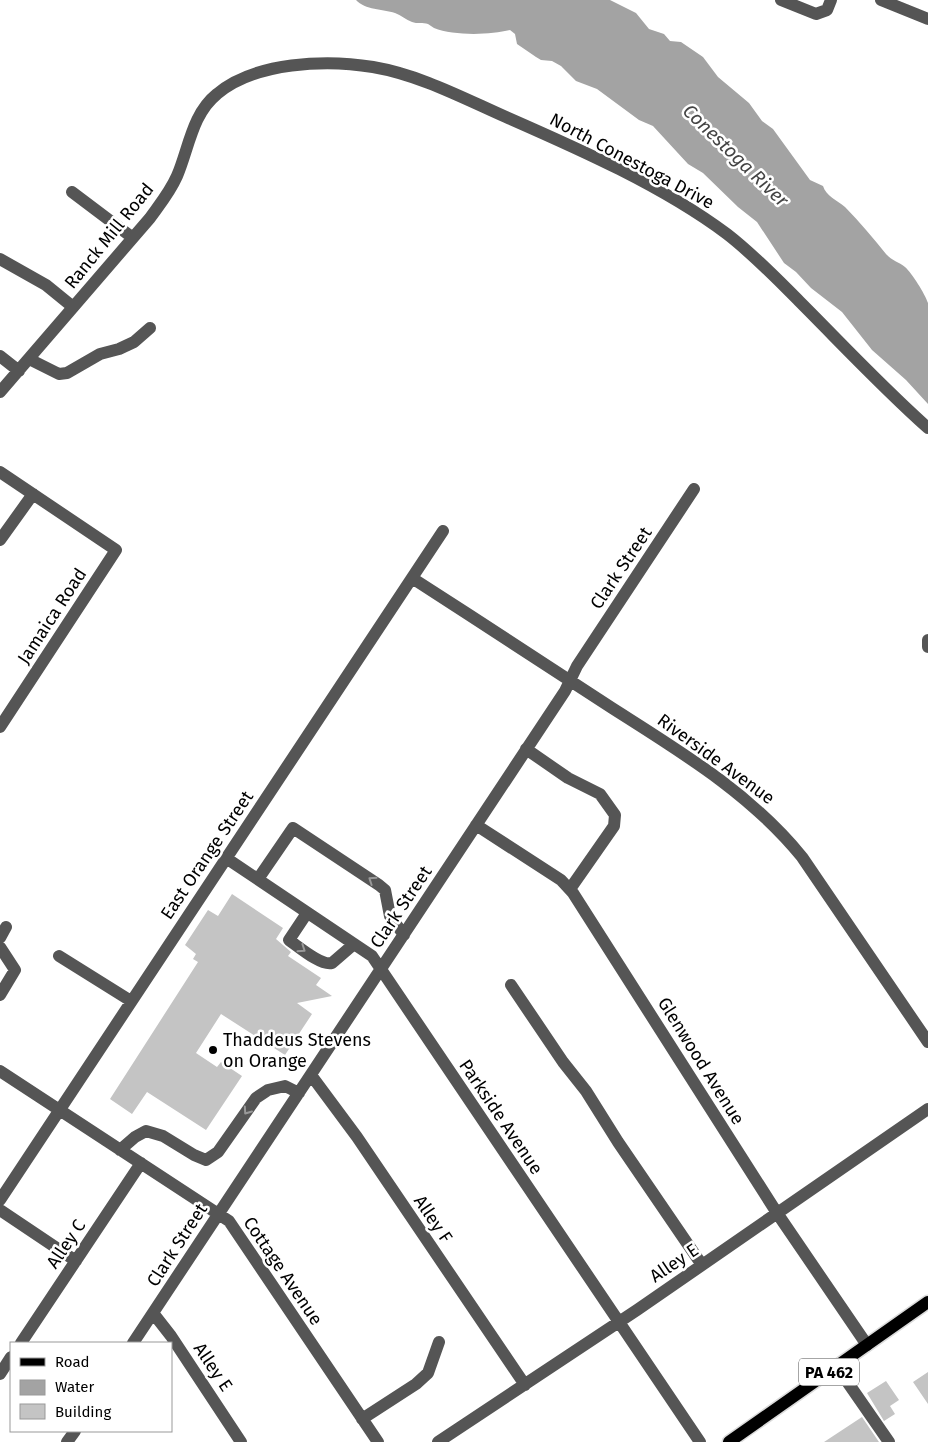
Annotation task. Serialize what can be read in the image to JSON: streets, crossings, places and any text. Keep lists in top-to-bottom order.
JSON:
{
  "streets": {
    "main road": ["PA 462"],
    "street": [
      "North Conestoga Drive",
      "Ranck Mill Road",
      "Clark Street",
      "Jamaica Road",
      "Riverside Avenue",
      "East Orange Street",
      "Glenwood Avenue",
      "Parkside Avenue",
      "Alley F",
      "Alley C",
      "Alley E",
      "Cottage Avenue"
    ]
  },
  "crossings": [
    ["North Conestoga Drive", "Ranck Mill Road"],
    ["Clark Street", "Riverside Avenue"],
    ["Clark Street", "Glenwood Avenue"],
    ["Clark Street", "Parkside Avenue"],
    ["Clark Street", "Alley F"],
    ["Clark Street", "Alley E"],
    ["Clark Street", "Cottage Avenue"],
    ["Riverside Avenue", "East Orange Street"],
    ["East Orange Street", "Parkside Avenue"],
    ["East Orange Street", "Cottage Avenue"],
    ["Glenwood Avenue", "Alley E"],
    ["Glenwood Avenue", "PA 462"],
    ["Parkside Avenue", "Alley E"],
    ["Alley F", "Alley E"],
    ["Alley C", "Cottage Avenue"]
  ],
  "water": ["Conestoga River"],
  "places": ["Thaddeus Stevens on Orange"],
  "legend": ["Road", "Water", "Building"]
}
